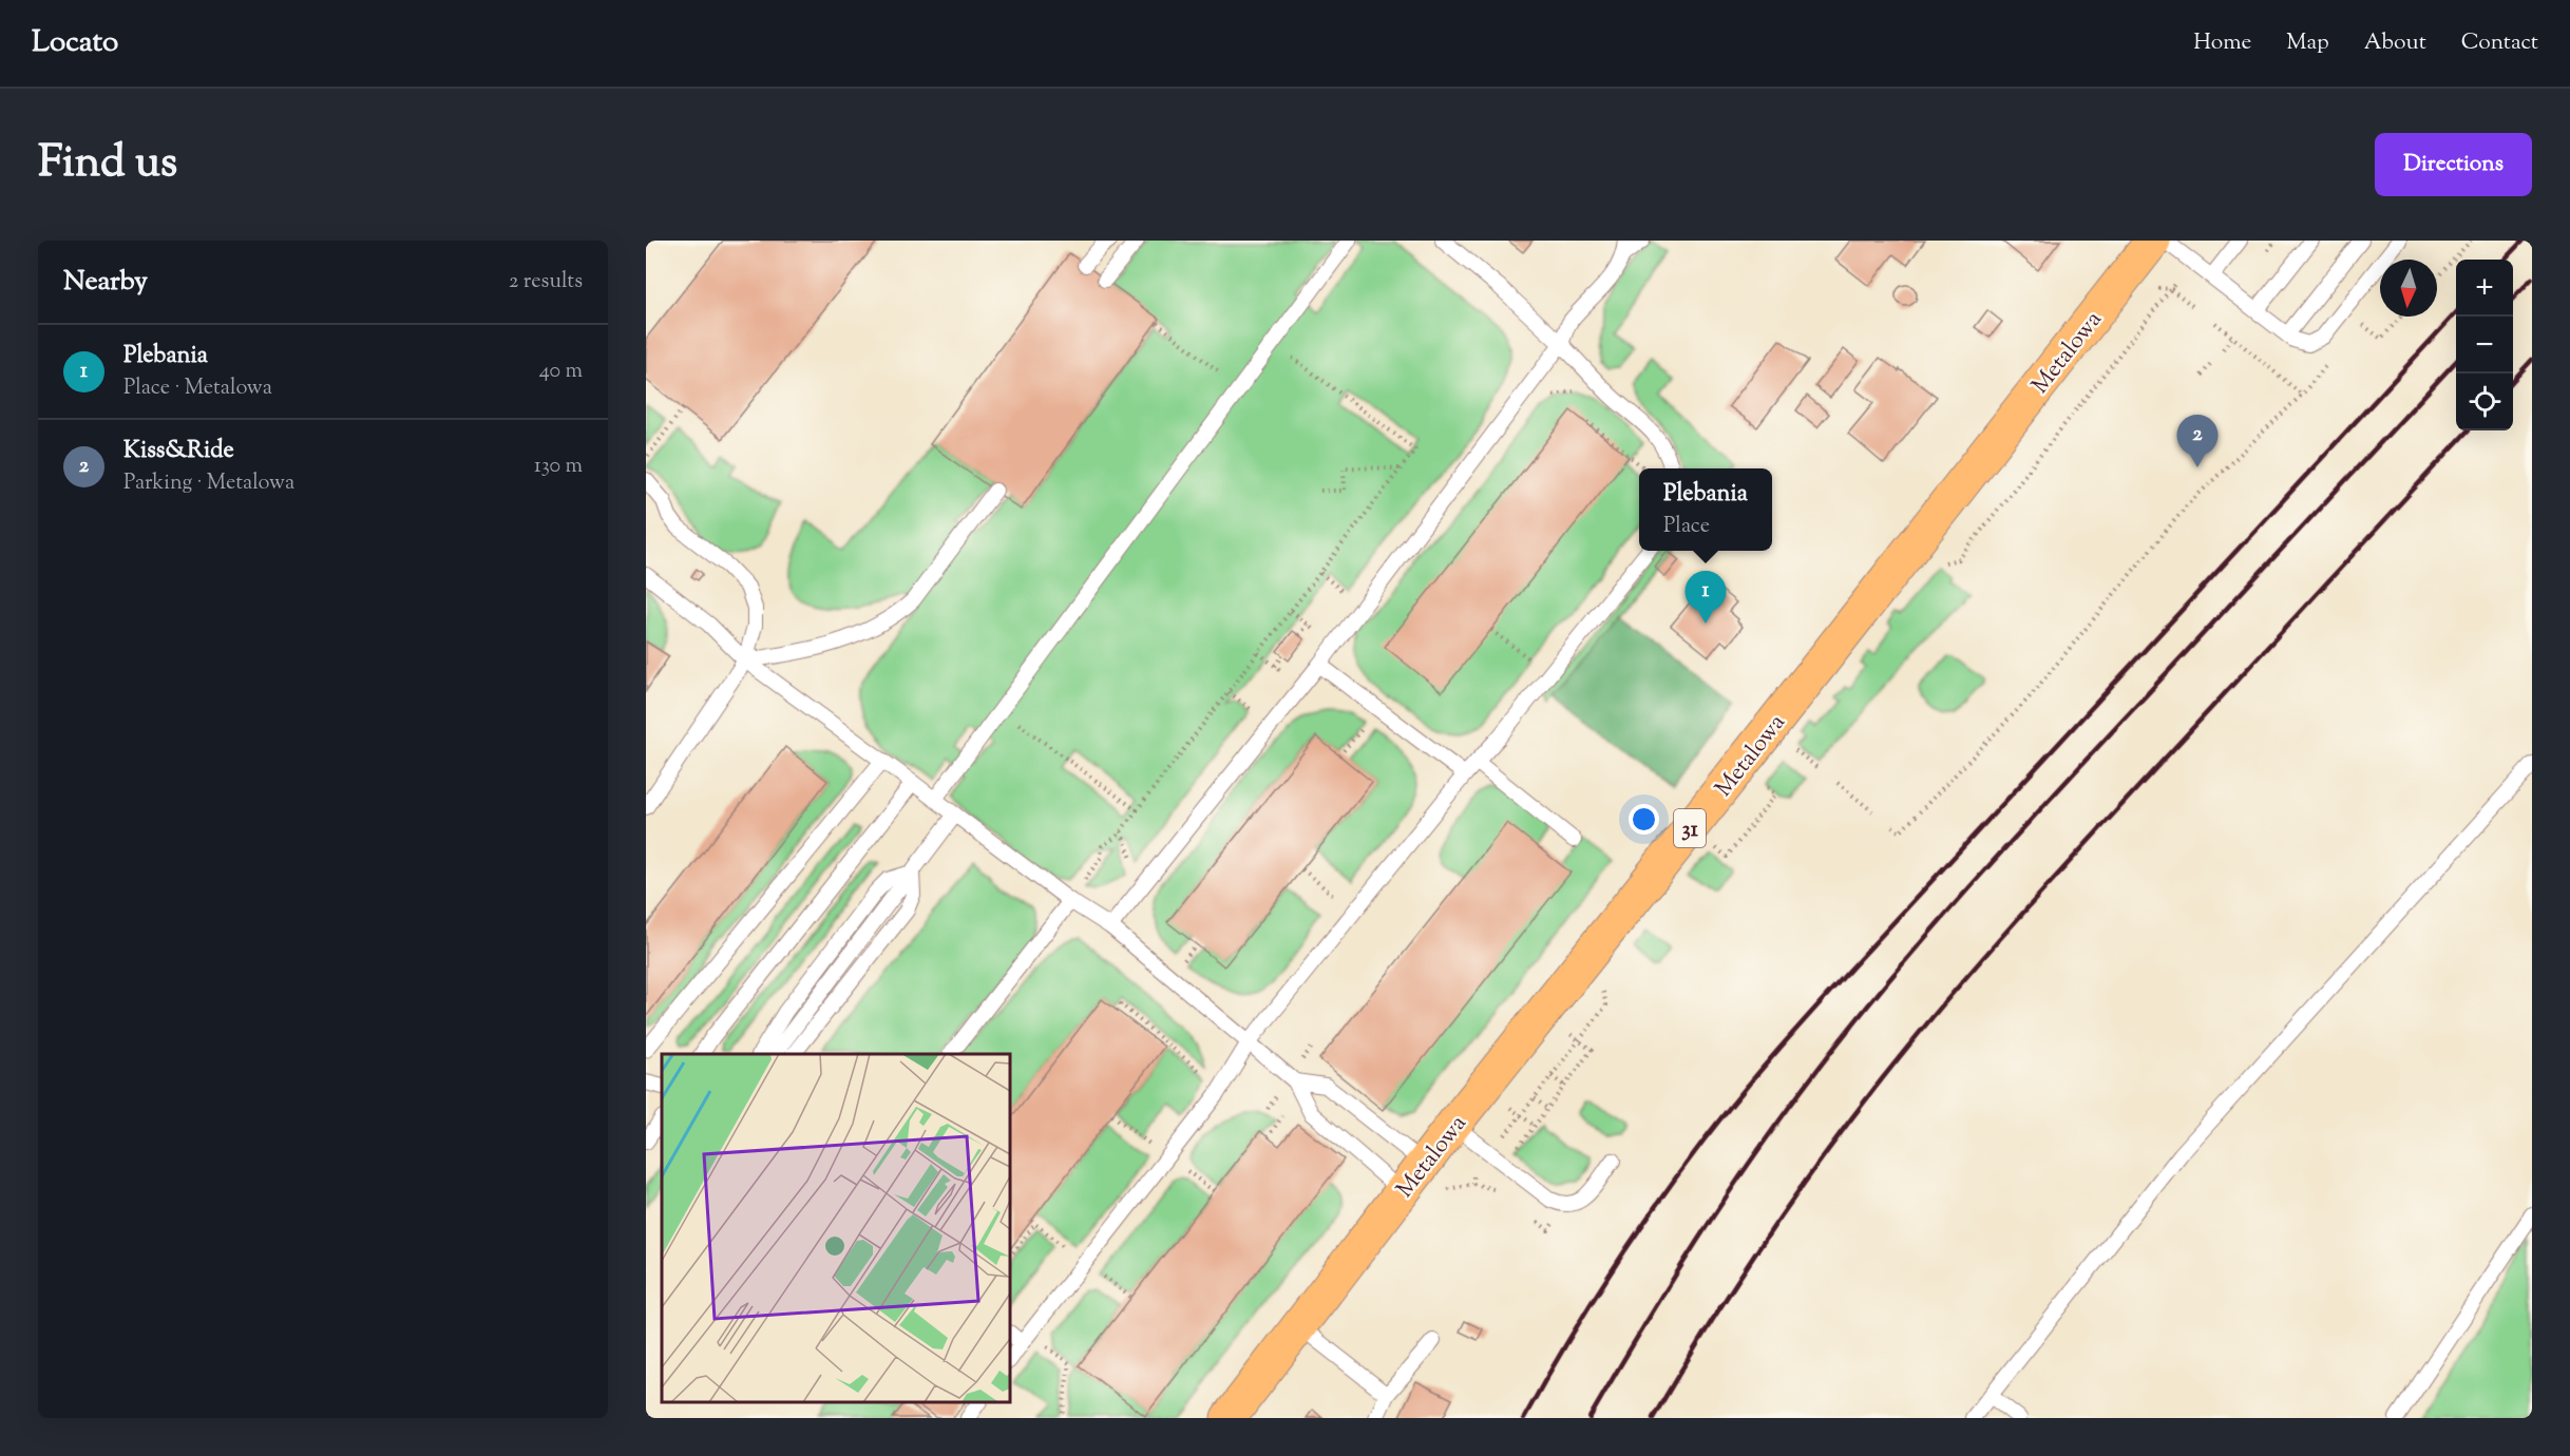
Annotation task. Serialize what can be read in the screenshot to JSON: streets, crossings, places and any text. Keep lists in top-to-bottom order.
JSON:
{
  "streets": {
    "main road": ["Metalowa", "31"]
  },
  "north": "bottom",
  "page": {
    "header": "Locato",
    "nav": [
      "Home",
      "Map",
      "About",
      "Contact"
    ],
    "title": "Find us",
    "buttons": "Directions",
    "heading": ["Nearby", "2 results"],
    "map_buttons": ["+", "−"],
    "list": [
      {
        "mark": "1",
        "name": "Plebania",
        "note": "Place · Metalowa",
        "value": "40 m"
      },
      {
        "mark": "2",
        "name": "Kiss&Ride",
        "note": "Parking · Metalowa",
        "value": "130 m"
      }
    ],
    "pins": ["2", "1"],
    "popup": ["Plebania", "Place"]
  }
}
